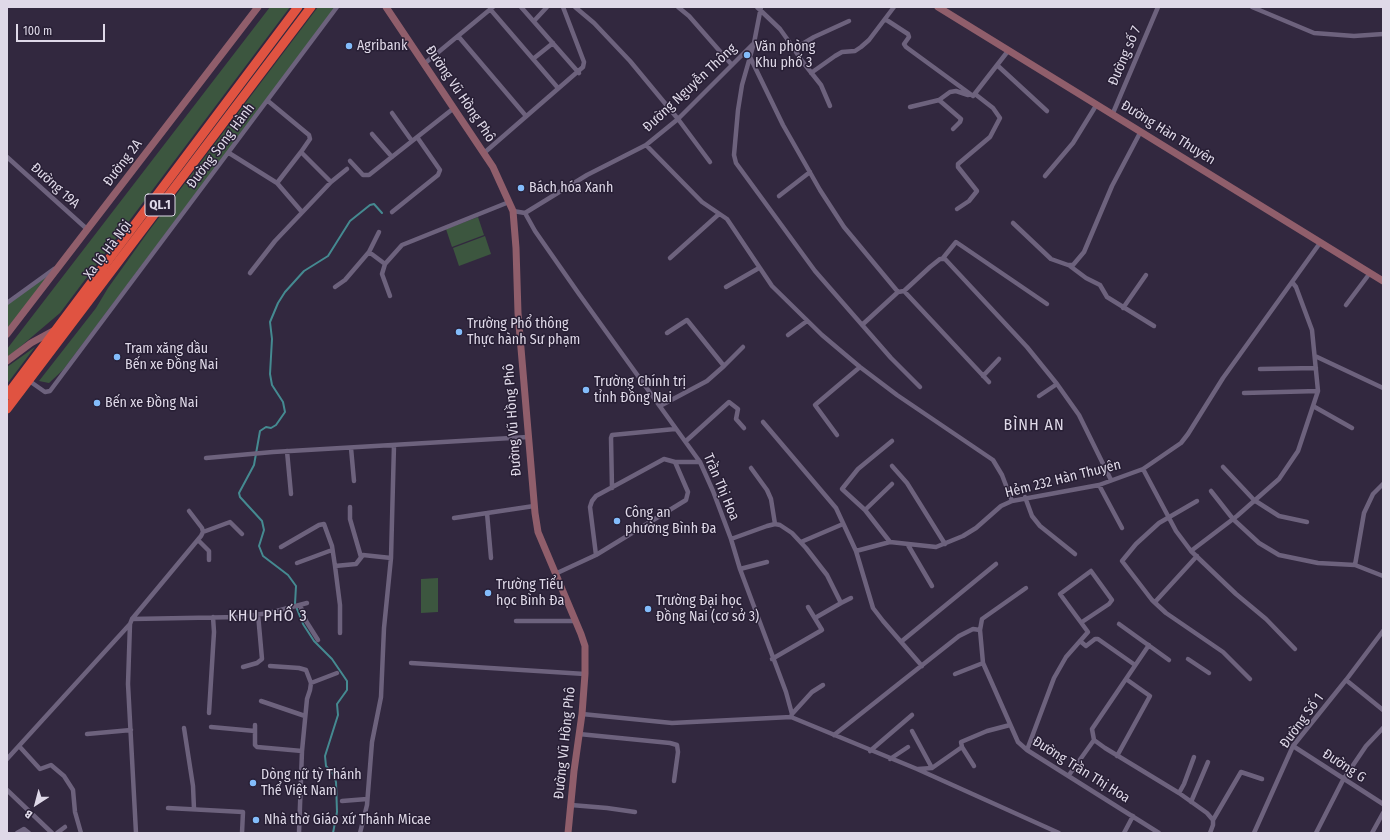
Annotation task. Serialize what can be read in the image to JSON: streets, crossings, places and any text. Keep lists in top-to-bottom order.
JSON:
{
  "streets": {
    "highway": ["QL.1", "Xa lộ Hà Nội"],
    "street": [
      "Đường số 7",
      "Đường Nguyễn Thông",
      "Đường Vũ Hồng Phô",
      "Đường Hàn Thuyên",
      "Đường Song Hành",
      "Đường 2A",
      "Đường 19A",
      "Hẻm 232 Hàn Thuyên",
      "Trần Thị Hoa",
      "Đường Số 1",
      "Đường G",
      "Đường Trần Thị Hoa"
    ]
  },
  "crossings": [
    ["Đường số 7", "Đường Hàn Thuyên"],
    ["Đường Nguyễn Thông", "Trần Thị Hoa"],
    ["Đường Hàn Thuyên", "Hẻm 232 Hàn Thuyên"],
    ["Đường Song Hành", "Xa lộ Hà Nội"],
    ["Đường 2A", "Đường 19A"],
    ["Đường Số 1", "Đường G"]
  ],
  "districts": ["BÌNH AN", "KHU PHỐ 3"],
  "places": [
    "Agribank",
    "Văn phòng Khu phố 3",
    "Bách hóa Xanh",
    "Trường Phổ thông Thực hành Sư phạm",
    "Trạm xăng dầu Bến xe Đồng Nai",
    "Trường Chính trị tỉnh Đồng Nai",
    "Bến xe Đồng Nai",
    "Công an phường Bình Đa",
    "Trường Tiểu học Bình Đa",
    "Trường Đại học Đồng Nai (cơ sở 3)",
    "Dòng nữ tỳ Thánh Thể Việt Nam",
    "Nhà thờ Giáo xứ Thánh Micae"
  ],
  "scale_bar": "100 m",
  "north": "bottom left"
}
